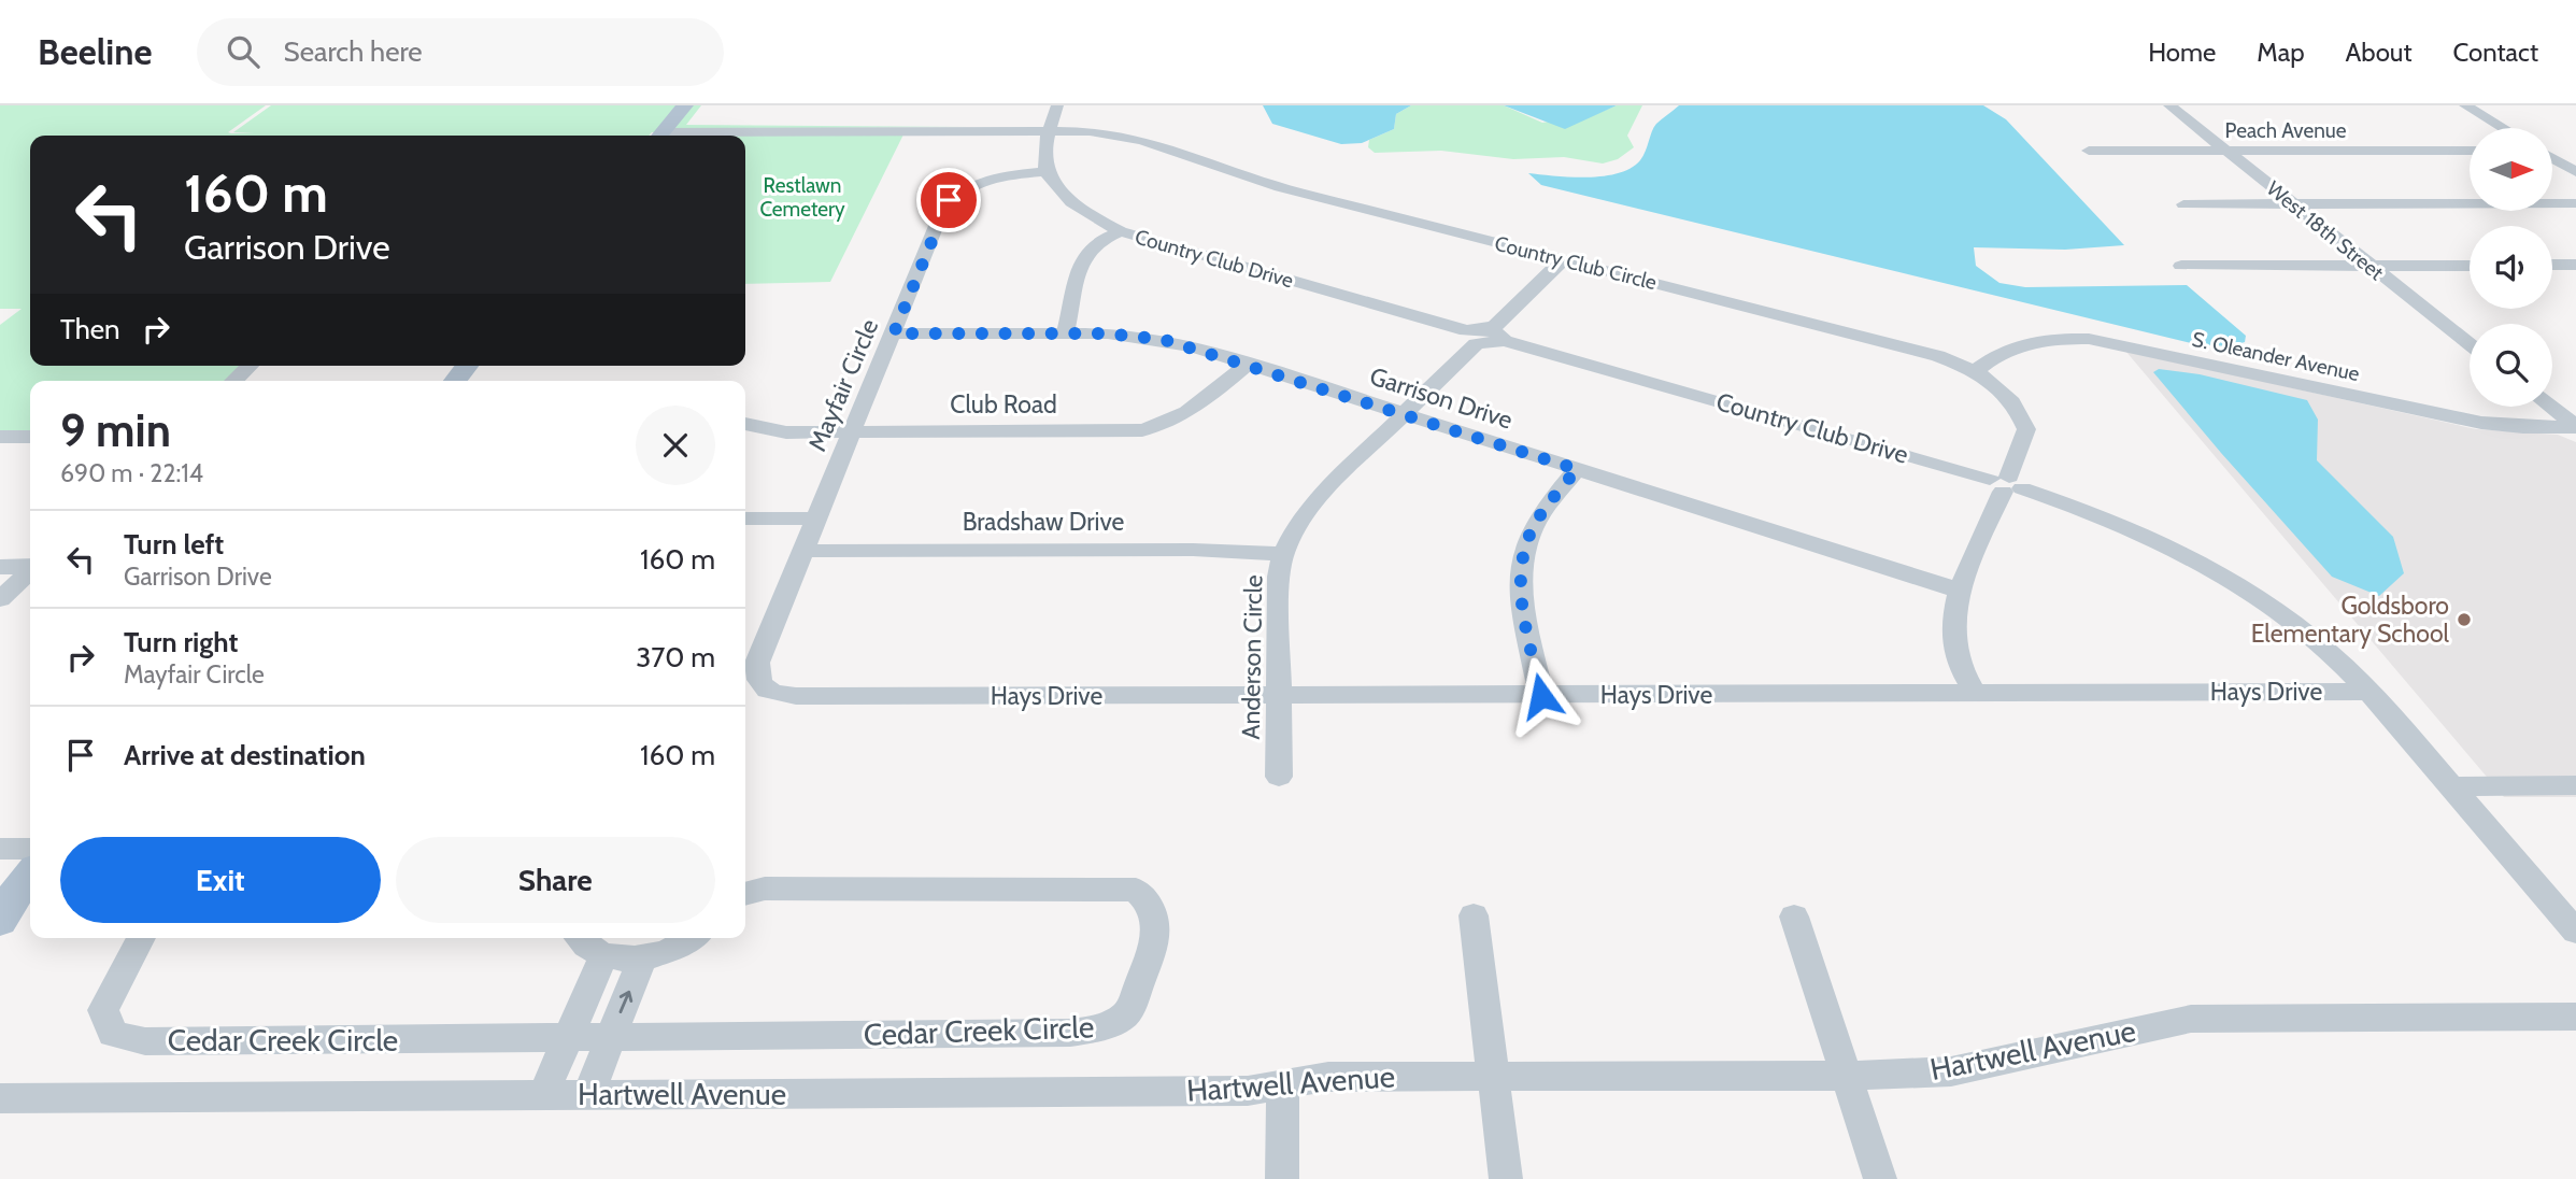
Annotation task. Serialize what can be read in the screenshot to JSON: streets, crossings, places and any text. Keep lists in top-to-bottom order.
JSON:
{
  "streets": {
    "street": [
      "Peach Avenue",
      "West 18th Street",
      "Country Club Drive",
      "Country Club Circle",
      "S. Oleander Avenue",
      "Mayfair Circle",
      "Garrison Drive",
      "Club Road",
      "Bradshaw Drive",
      "Anderson Circle",
      "Hays Drive",
      "Cedar Creek Circle",
      "Hartwell Avenue"
    ]
  },
  "crossings": [
    ["Peach Avenue", "West 18th Street"],
    ["Country Club Drive", "Country Club Circle"],
    ["Country Club Drive", "Mayfair Circle"],
    ["Country Club Drive", "Anderson Circle"],
    ["Country Club Drive", "Hays Drive"],
    ["Country Club Circle", "S. Oleander Avenue"],
    ["Country Club Circle", "Garrison Drive"],
    ["Country Club Circle", "Anderson Circle"],
    ["Country Club Circle", "Hays Drive"],
    ["Mayfair Circle", "Garrison Drive"],
    ["Mayfair Circle", "Club Road"],
    ["Mayfair Circle", "Bradshaw Drive"],
    ["Mayfair Circle", "Hays Drive"],
    ["Garrison Drive", "Club Road"],
    ["Garrison Drive", "Anderson Circle"],
    ["Bradshaw Drive", "Anderson Circle"],
    ["Anderson Circle", "Hays Drive"]
  ],
  "parks": ["Restlawn Cemetery"],
  "places": ["Goldsboro Elementary School"],
  "north": "right",
  "page": {
    "header": "Beeline",
    "search": "Search here",
    "nav": [
      "Home",
      "Map",
      "About",
      "Contact"
    ],
    "turn": ["160 m", "Garrison Drive"],
    "then": "Then",
    "heading": ["9 min", "690 m · 22:14"],
    "list": [
      {
        "name": "Turn left",
        "note": "Garrison Drive",
        "value": "160 m"
      },
      {
        "name": "Turn right",
        "note": "Mayfair Circle",
        "value": "370 m"
      },
      {
        "name": "Arrive at destination",
        "value": "160 m"
      }
    ],
    "buttons": ["Exit", "Share"]
  }
}
